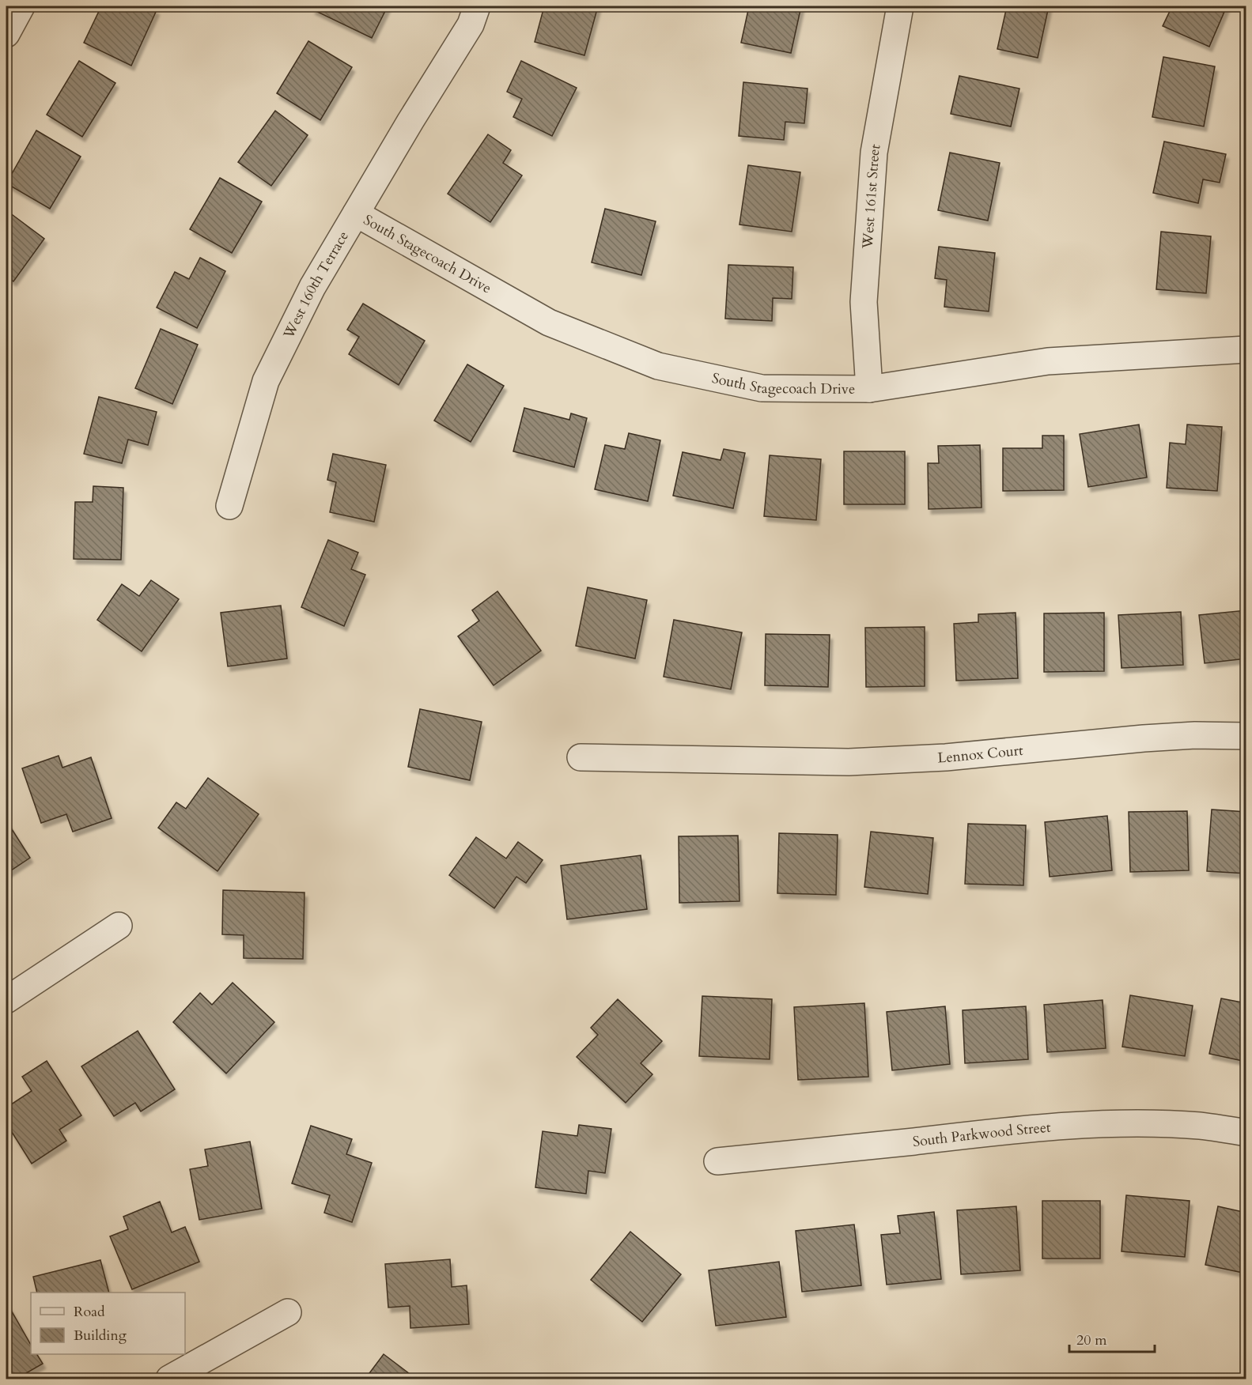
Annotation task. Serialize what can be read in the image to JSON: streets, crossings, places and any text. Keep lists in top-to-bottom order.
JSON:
{
  "streets": {
    "street": [
      "West 161st Street",
      "South Stagecoach Drive",
      "West 160th Terrace",
      "Lennox Court",
      "South Parkwood Street"
    ]
  },
  "crossings": [
    ["West 161st Street", "South Stagecoach Drive"],
    ["South Stagecoach Drive", "West 160th Terrace"]
  ],
  "legend": ["Road", "Building"],
  "scale_bar": "20 m"
}
